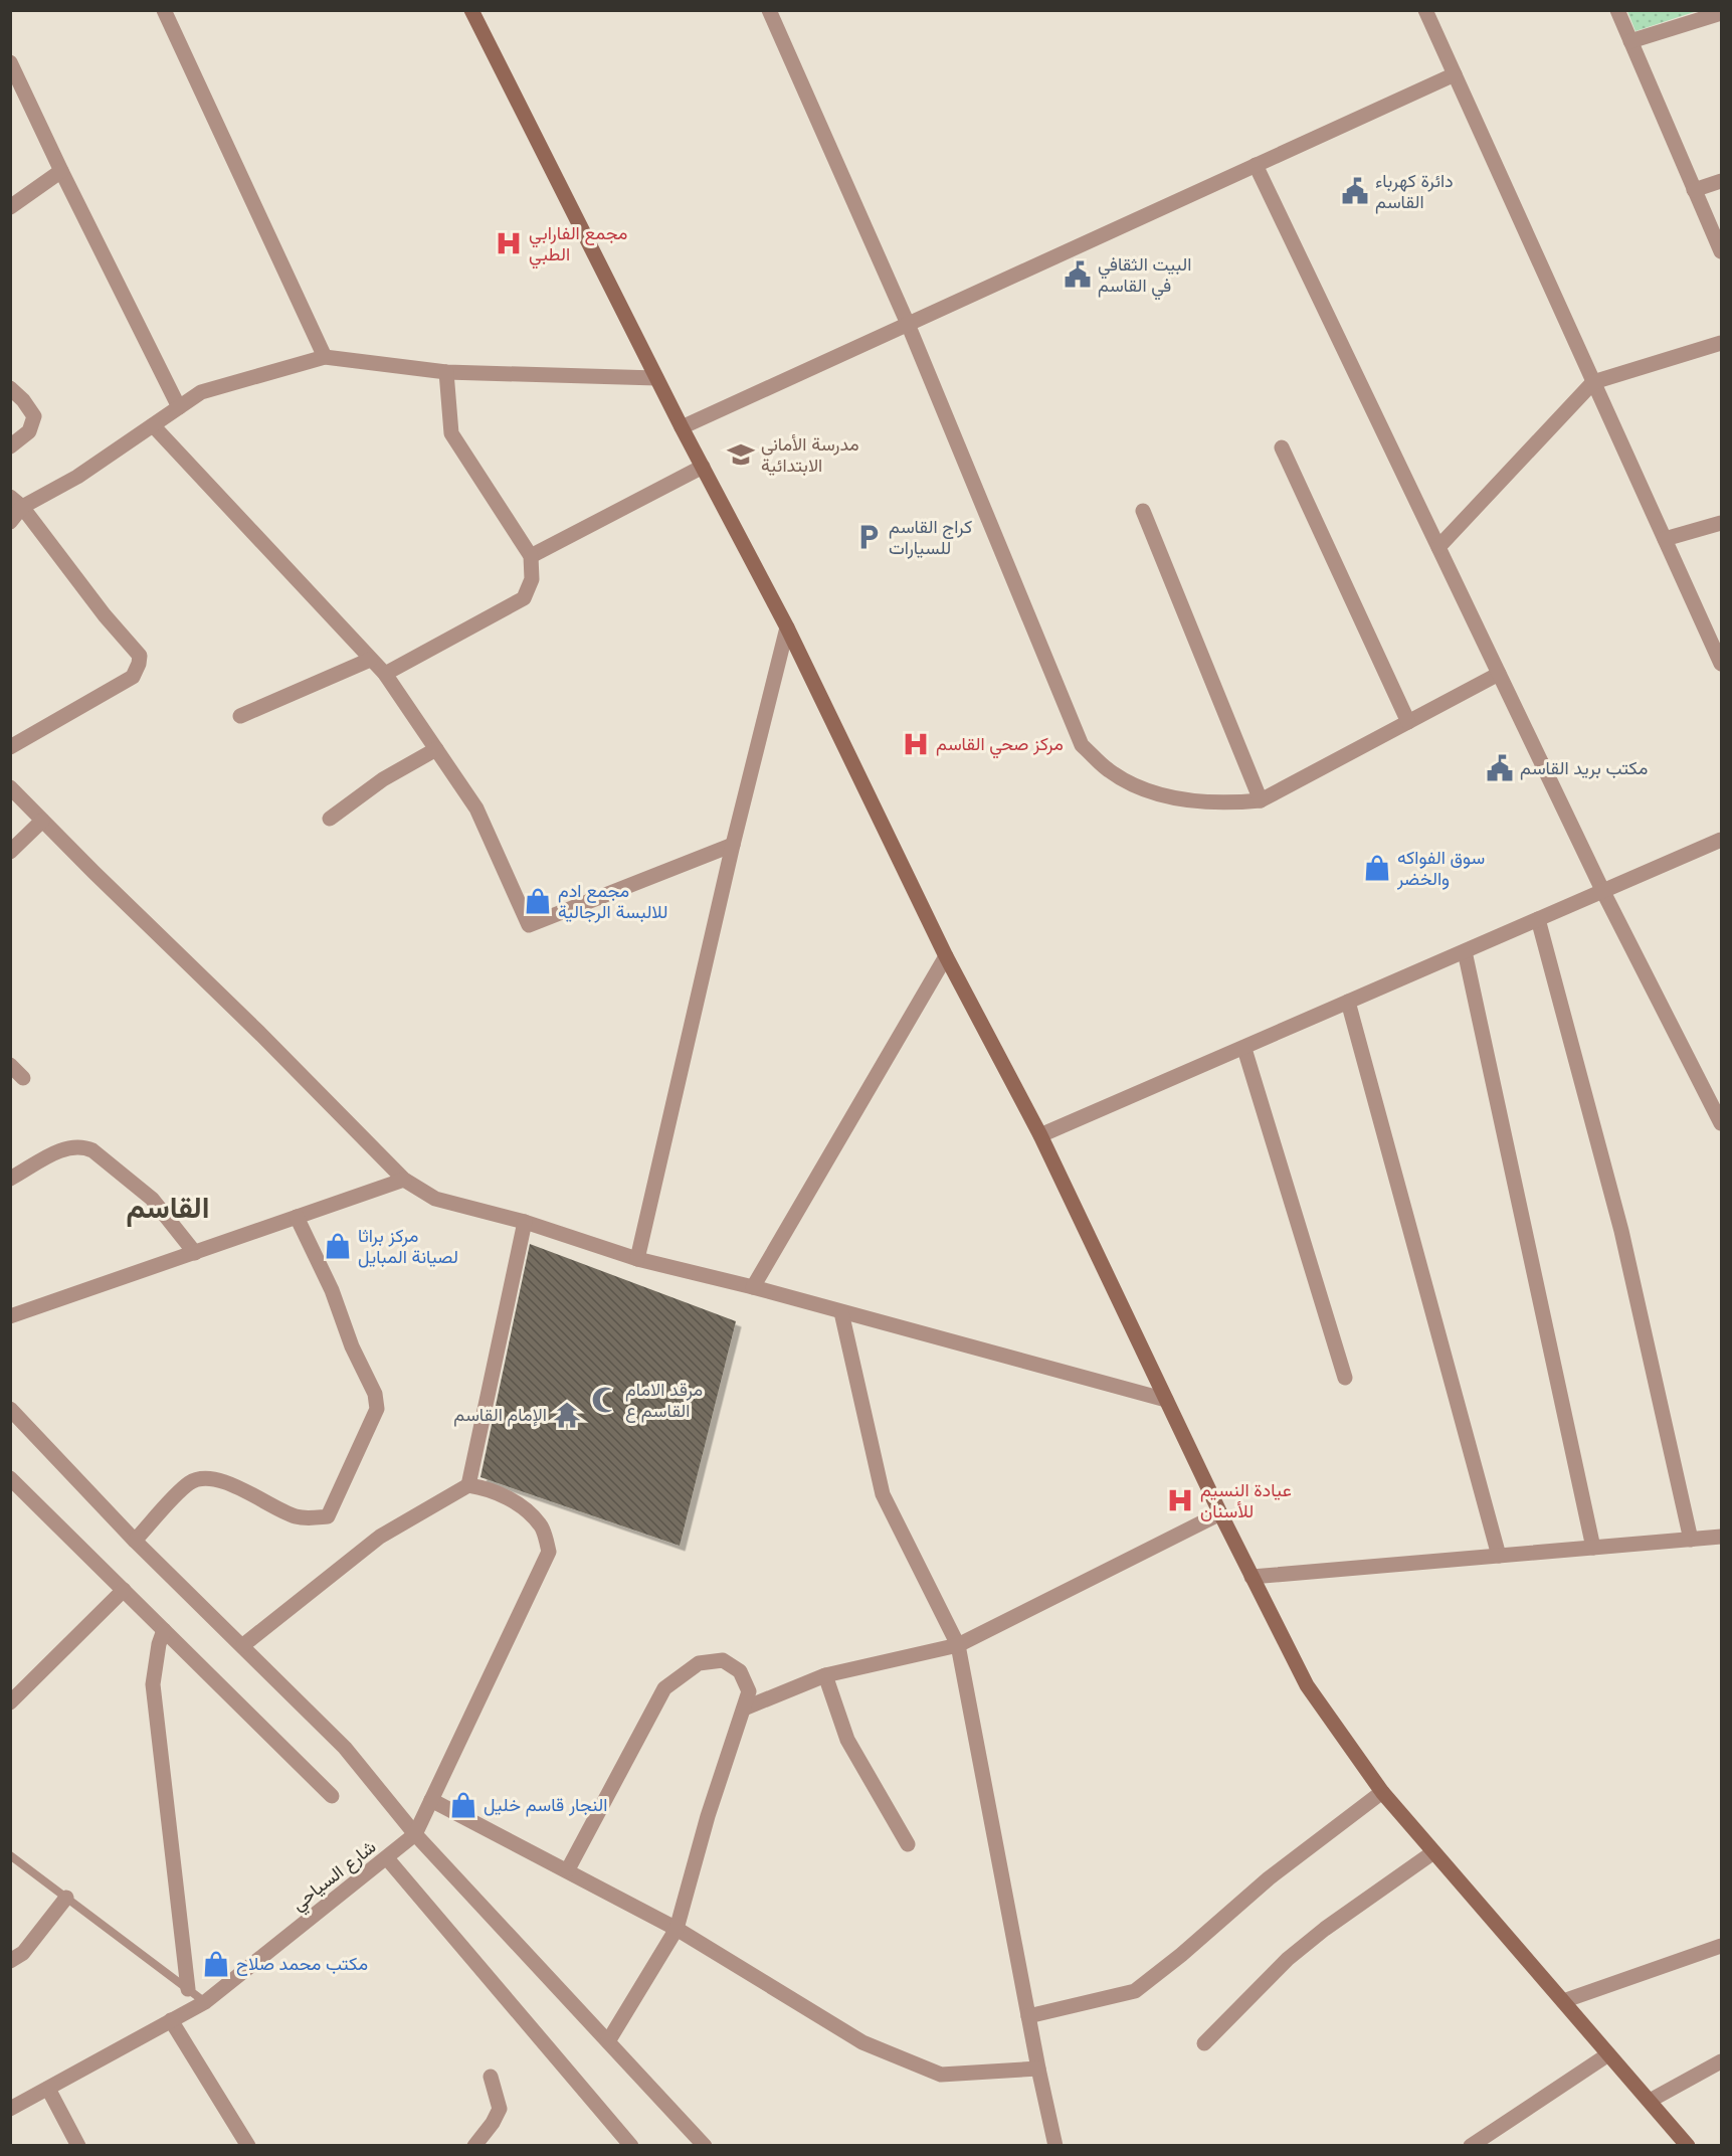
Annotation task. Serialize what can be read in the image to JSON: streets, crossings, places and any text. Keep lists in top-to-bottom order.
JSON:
{
  "streets": {
    "street": ["شارع السياحي"]
  },
  "districts": ["القاسم"],
  "places": {
    "public building": ["دائرة كهرباء القاسم", "البيت الثقافي في القاسم", "مكتب بريد القاسم"],
    "hospital": ["مجمع الفارابي الطبي", "مركز صحي القاسم", "عيادة النسيم للأسنان"],
    "school or university": ["مدرسة الأماني الابتدائية"],
    "parking": ["كراج القاسم للسيارات"],
    "shop": [
      "سوق الفواكه والخضر",
      "مجمع ادم للالبسة الرجالية",
      "مركز براثا لصيانة المبايل",
      "النجار قاسم خليل",
      "مكتب محمد صلاح"
    ],
    "mosque": ["مرقد الامام القاسم ع"],
    "temple": ["الإمام القاسم"]
  }
}
